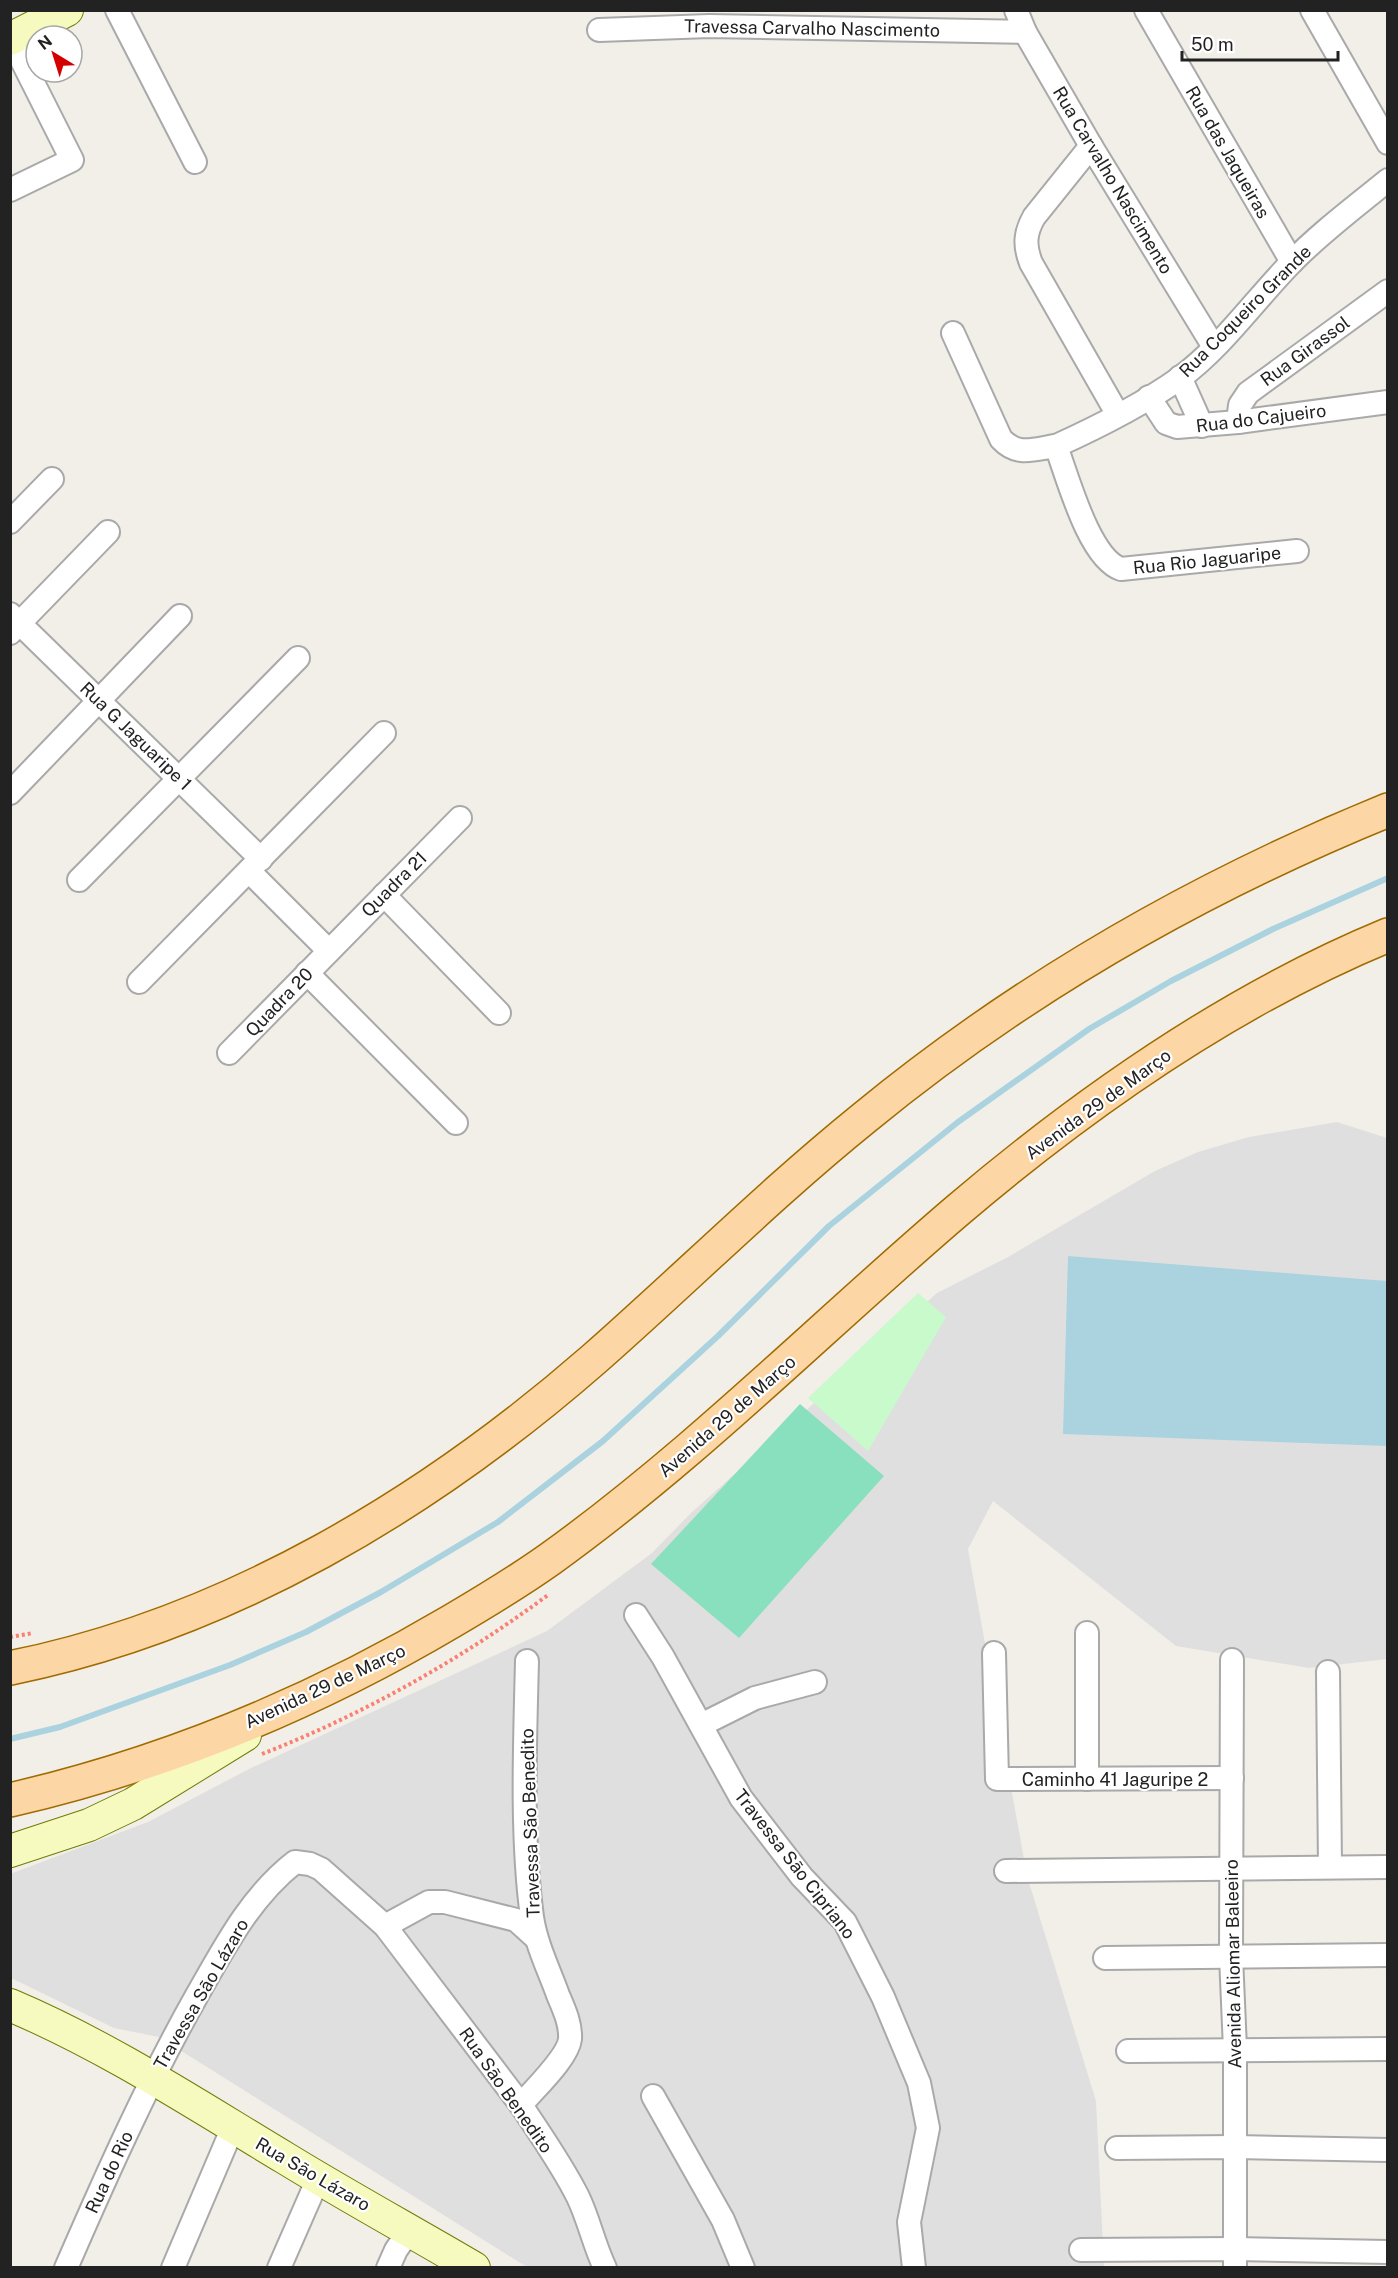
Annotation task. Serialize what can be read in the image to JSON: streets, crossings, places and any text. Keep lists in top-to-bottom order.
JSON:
{
  "streets": {
    "main road": ["Avenida 29 de Março", "Rua São Lázaro"],
    "street": [
      "Travessa Carvalho Nascimento",
      "Rua das Jaqueiras",
      "Rua Carvalho Nascimento",
      "Rua Coqueiro Grande",
      "Rua Girassol",
      "Rua do Cajueiro",
      "Rua Rio Jaguaripe",
      "Rua G Jaguaripe 1",
      "Quadra 21",
      "Quadra 20",
      "Caminho 41 Jaguripe 2",
      "Travessa São Benedito",
      "Travessa São Cipriano",
      "Avenida Aliomar Baleeiro",
      "Travessa São Lázaro",
      "Rua São Benedito",
      "Rua do Rio"
    ]
  },
  "crossings": [
    ["Travessa Carvalho Nascimento", "Rua Carvalho Nascimento"],
    ["Rua das Jaqueiras", "Rua Coqueiro Grande"],
    ["Rua Carvalho Nascimento", "Rua Coqueiro Grande"],
    ["Rua Coqueiro Grande", "Rua do Cajueiro"],
    ["Rua Coqueiro Grande", "Rua Rio Jaguaripe"],
    ["Rua Girassol", "Rua do Cajueiro"],
    ["Rua G Jaguaripe 1", "Quadra 21"],
    ["Rua G Jaguaripe 1", "Quadra 20"],
    ["Quadra 21", "Quadra 20"],
    ["Caminho 41 Jaguripe 2", "Avenida Aliomar Baleeiro"],
    ["Travessa São Benedito", "Rua São Benedito"],
    ["Travessa São Lázaro", "Rua São Benedito"],
    ["Travessa São Lázaro", "Rua do Rio"],
    ["Travessa São Lázaro", "Rua São Lázaro"],
    ["Rua do Rio", "Rua São Lázaro"]
  ],
  "scale_bar": "50 m",
  "north": "top left"
}
